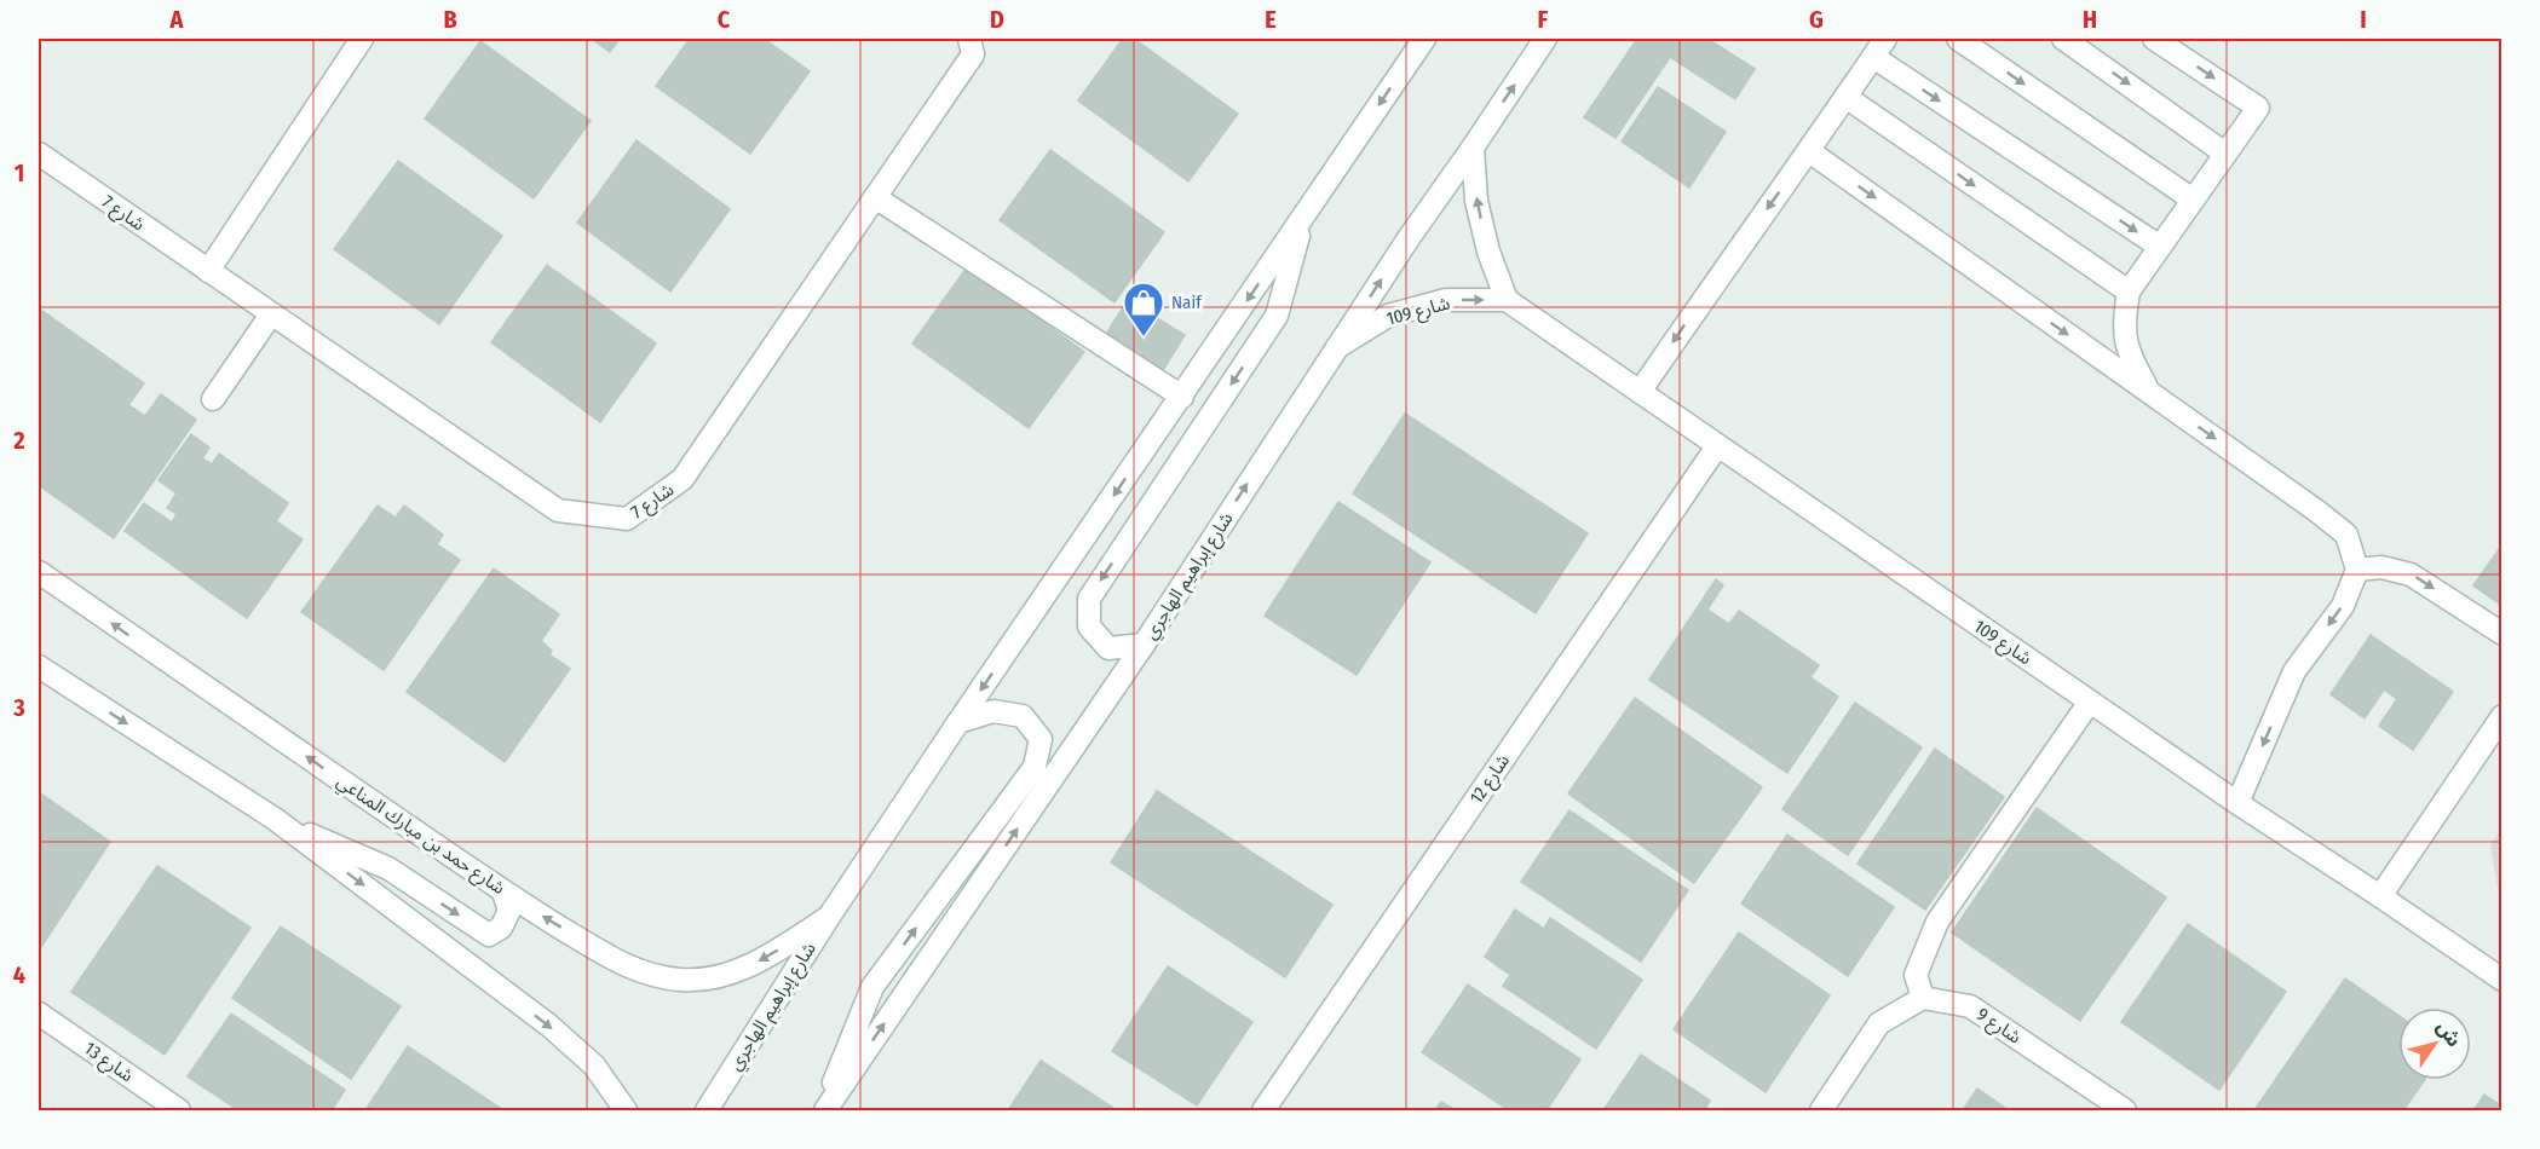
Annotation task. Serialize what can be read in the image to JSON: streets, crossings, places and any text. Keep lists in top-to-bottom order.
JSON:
{
  "streets": {
    "street": [
      "شارع 7",
      "شارع 109",
      "شارع إبراهيم الهاجري",
      "شارع 12",
      "شارع حمد بن مبارك المناعي",
      "شارع 9",
      "شارع 13"
    ]
  },
  "crossings": [
    ["شارع 109", "شارع إبراهيم الهاجري"],
    ["شارع 109", "شارع 12"],
    ["شارع إبراهيم الهاجري", "شارع حمد بن مبارك المناعي"]
  ],
  "places": {
    "shop": ["Naif"]
  },
  "north": "top right",
  "grid": {
    "columns": [
      "A",
      "B",
      "C",
      "D",
      "E",
      "F",
      "G",
      "H",
      "I"
    ],
    "rows": [
      "1",
      "2",
      "3",
      "4"
    ]
  }
}
